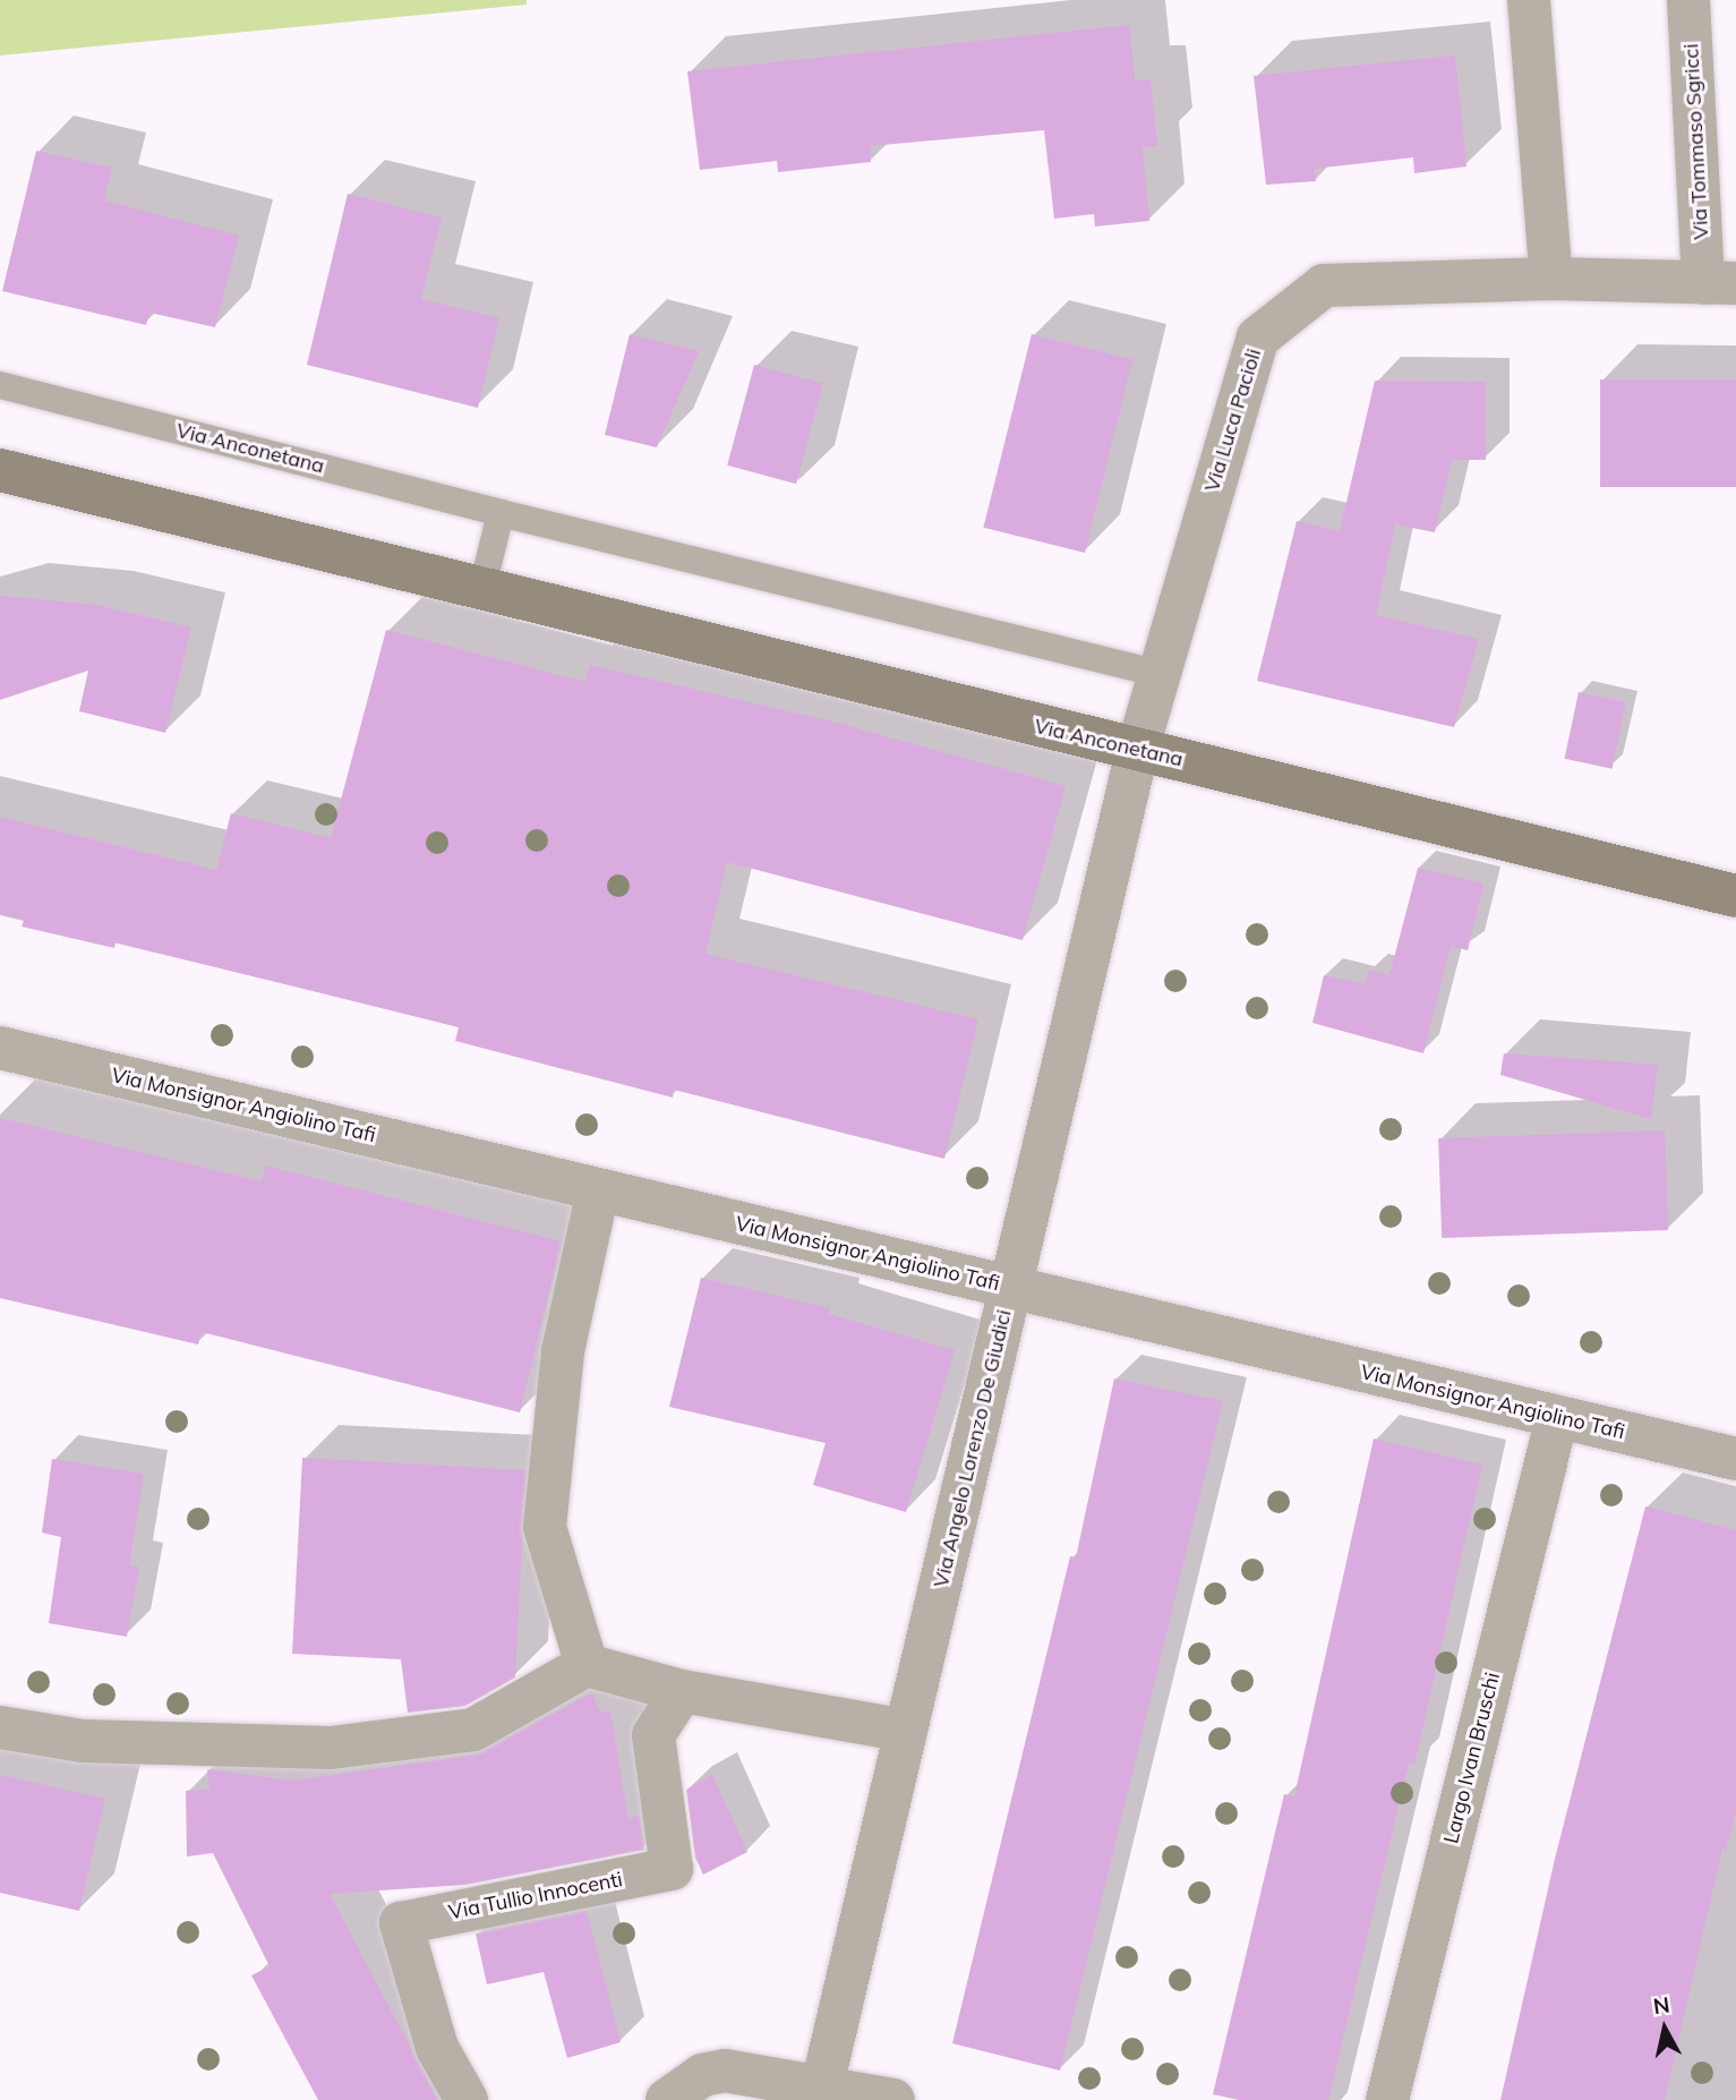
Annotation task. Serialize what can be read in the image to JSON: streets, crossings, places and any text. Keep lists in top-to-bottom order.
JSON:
{
  "streets": {
    "main road": ["Via Anconetana"],
    "street": [
      "Via Tommaso Sgricci",
      "Via Luca Pacioli",
      "Via Monsignor Angiolino Tafi",
      "Via Angelo Lorenzo De Giudici",
      "Largo Ivan Bruschi",
      "Via Tullio Innocenti"
    ]
  },
  "crossings": [
    ["Via Tommaso Sgricci", "Via Luca Pacioli"],
    ["Via Luca Pacioli", "Via Anconetana"],
    ["Via Luca Pacioli", "Via Angelo Lorenzo De Giudici"],
    ["Via Anconetana", "Via Angelo Lorenzo De Giudici"],
    ["Via Monsignor Angiolino Tafi", "Via Angelo Lorenzo De Giudici"],
    ["Via Monsignor Angiolino Tafi", "Largo Ivan Bruschi"]
  ],
  "north": "top"
}
